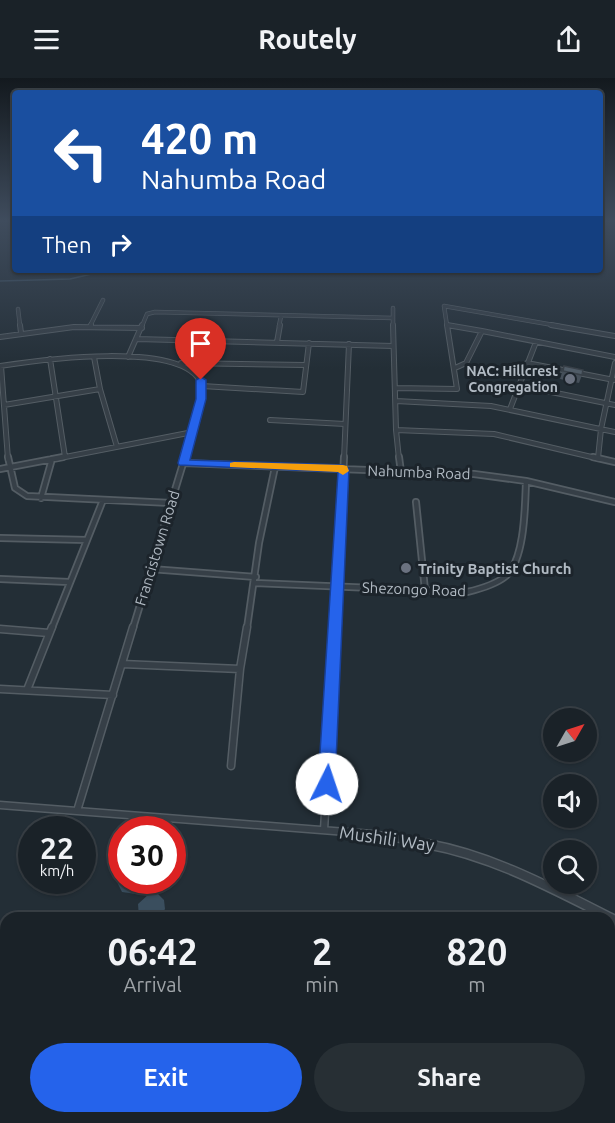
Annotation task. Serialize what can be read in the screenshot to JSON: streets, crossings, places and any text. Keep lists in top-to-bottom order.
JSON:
{
  "streets": {
    "street": [
      "Nahumba Road",
      "Francistown Road",
      "Shezongo Road",
      "Mushili Way"
    ]
  },
  "crossings": [
    ["Nahumba Road", "Francistown Road"],
    ["Nahumba Road", "Shezongo Road"],
    ["Francistown Road", "Shezongo Road"],
    ["Francistown Road", "Mushili Way"]
  ],
  "places": ["NAC: Hillcrest Congregation", "Trinity Baptist Church"],
  "north": "top right",
  "page": {
    "header": "Routely",
    "turn": ["420 m", "Nahumba Road"],
    "then": "Then",
    "speed": "22 km/h",
    "limit": "30",
    "eta": [
      "06:42",
      "Arrival",
      "2",
      "min",
      "820",
      "m"
    ],
    "buttons": ["Exit", "Share"]
  }
}
